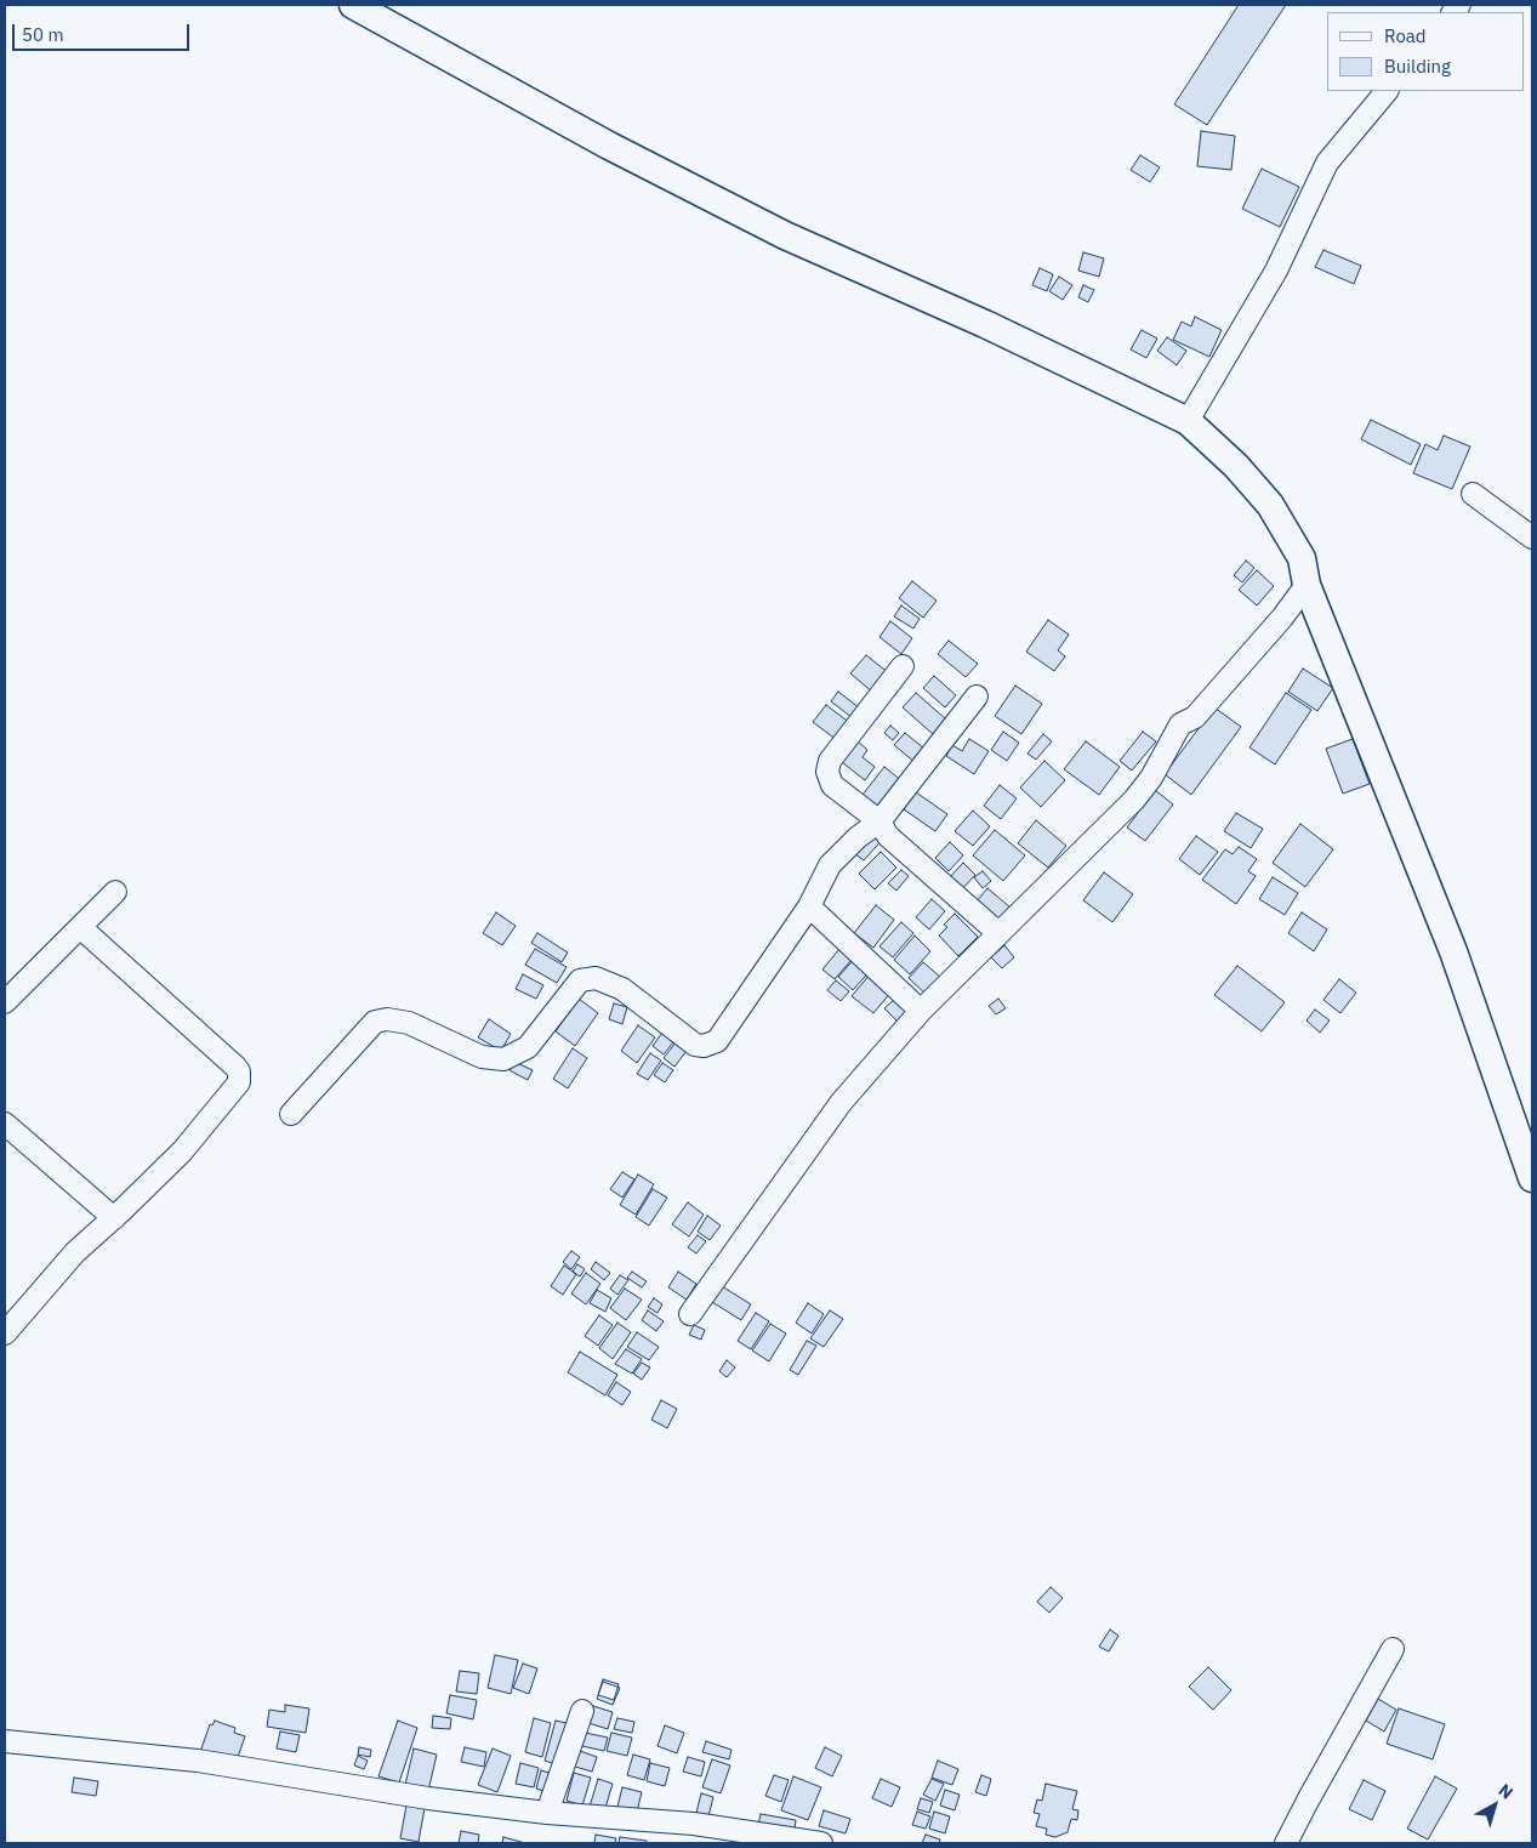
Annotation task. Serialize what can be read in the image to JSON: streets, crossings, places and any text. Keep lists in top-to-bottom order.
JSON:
{
  "legend": ["Road", "Building"],
  "scale_bar": "50 m",
  "north": "top right"
}
